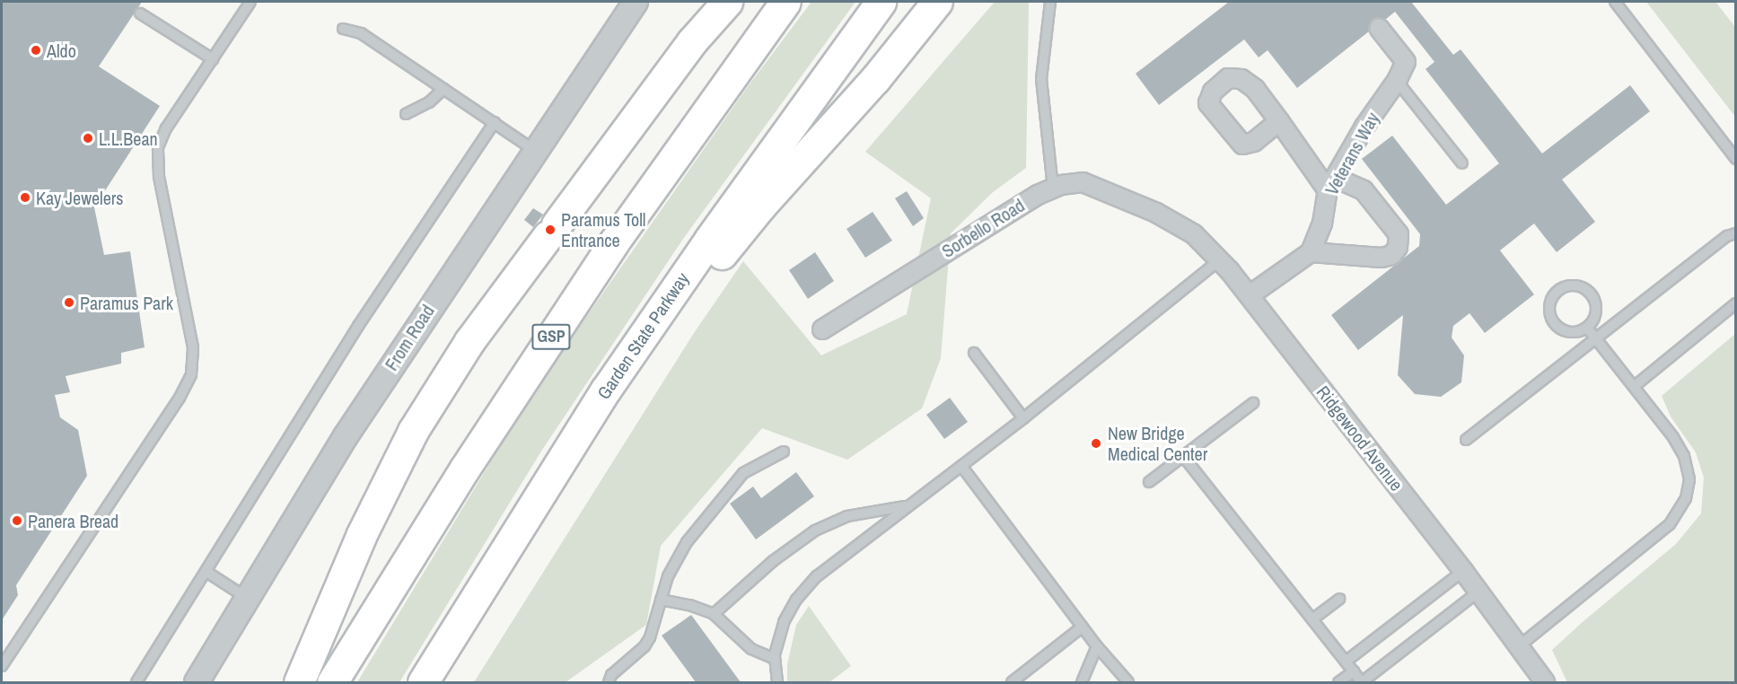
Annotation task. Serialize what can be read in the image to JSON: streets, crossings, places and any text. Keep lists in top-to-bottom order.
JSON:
{
  "streets": {
    "highway": ["Garden State Parkway", "GSP"],
    "street": [
      "Veterans Way",
      "Sorbello Road",
      "From Road",
      "Ridgewood Avenue"
    ]
  },
  "crossings": [
    ["Sorbello Road", "Ridgewood Avenue"]
  ],
  "places": [
    "Aldo",
    "L.L.Bean",
    "Kay Jewelers",
    "Paramus Toll Entrance",
    "Paramus Park",
    "New Bridge Medical Center",
    "Panera Bread"
  ]
}
